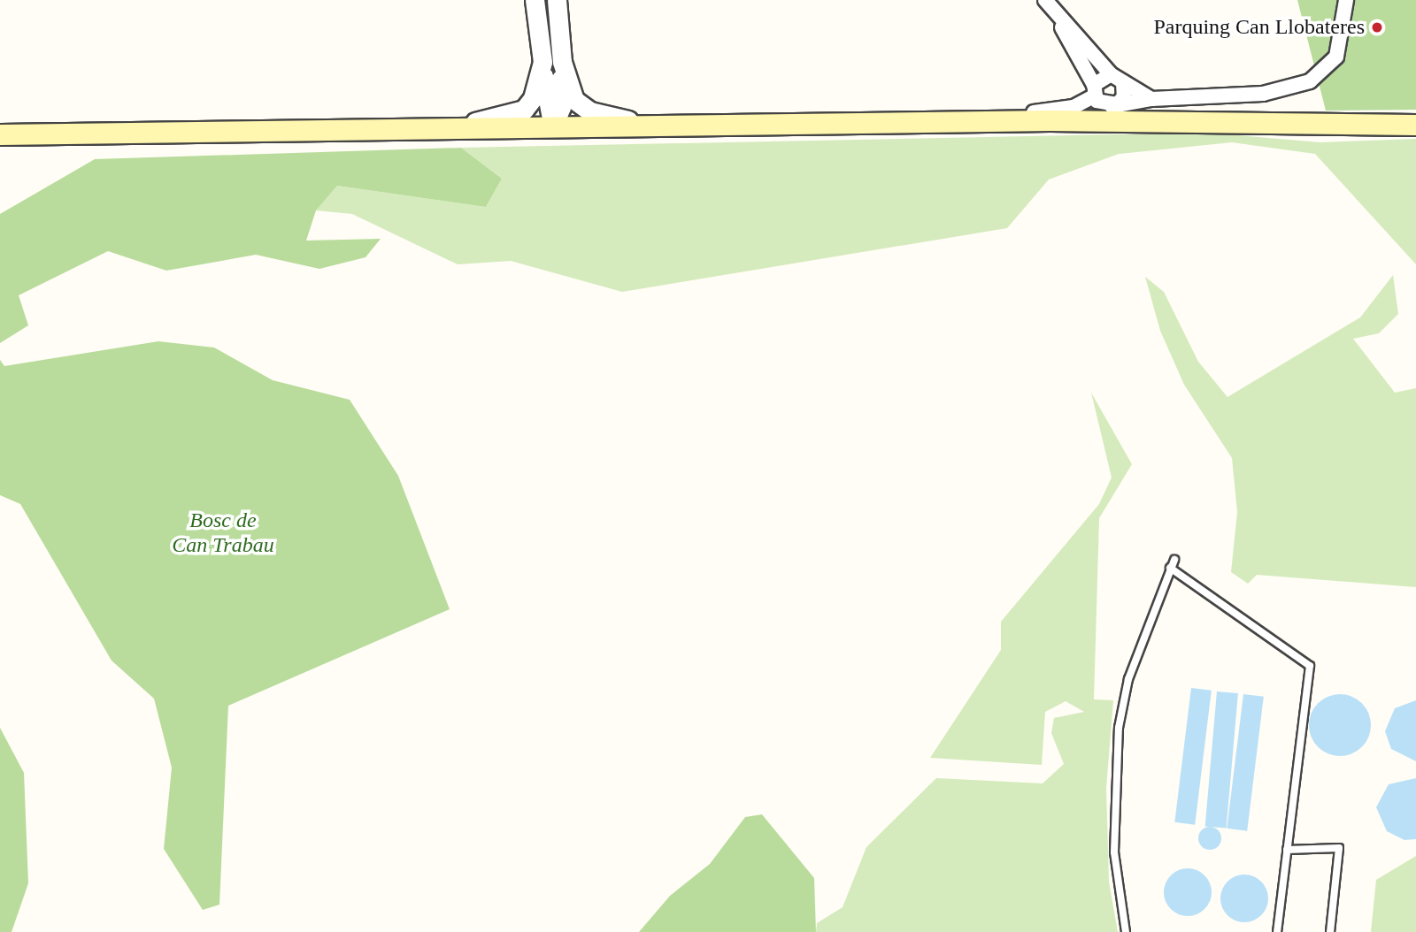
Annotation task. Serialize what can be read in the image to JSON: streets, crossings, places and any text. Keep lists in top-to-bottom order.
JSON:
{
  "parks": ["Bosc de Can Trabau"],
  "places": ["Parquing Can Llobateres"]
}
